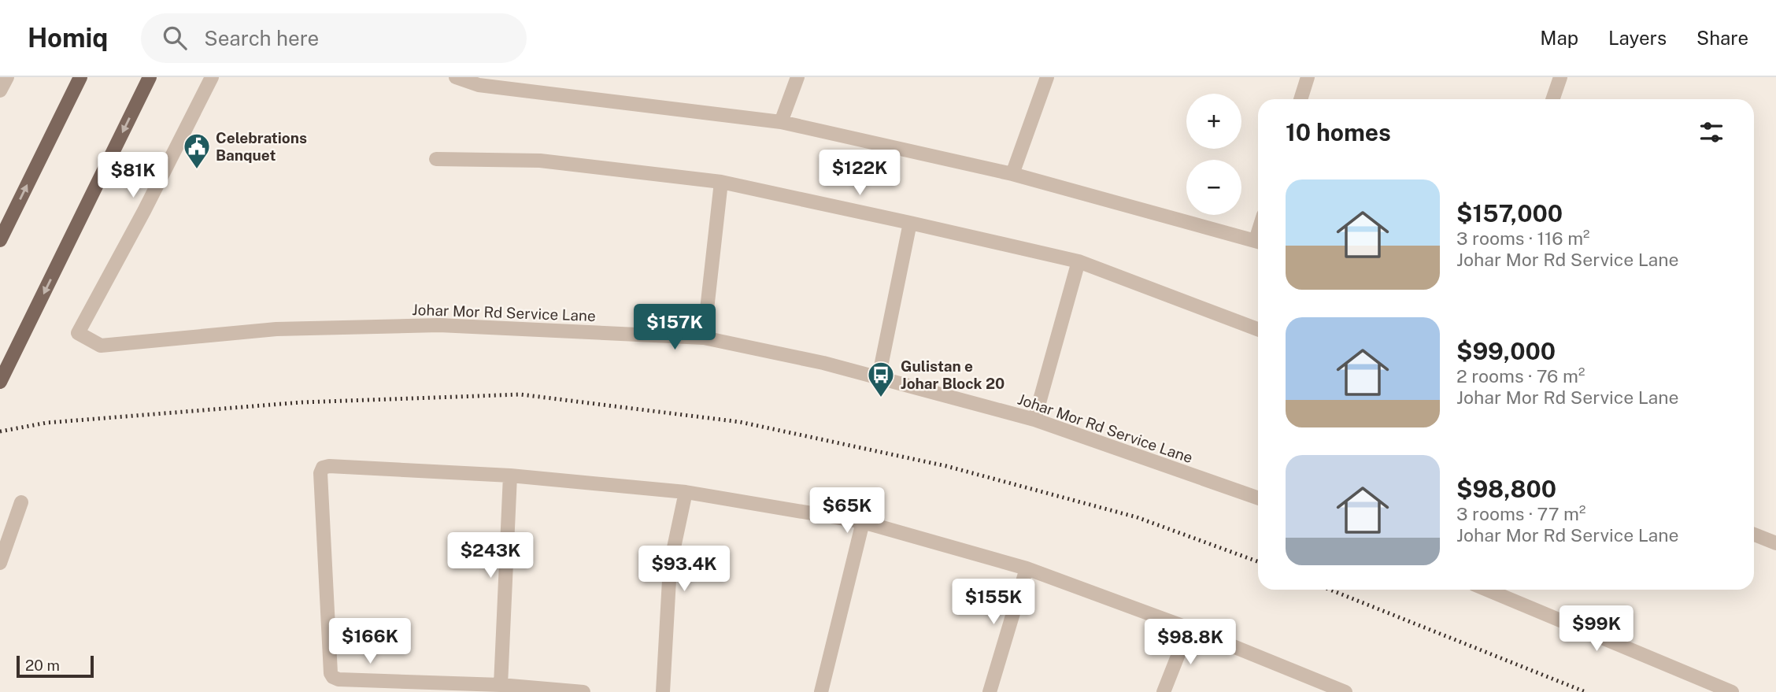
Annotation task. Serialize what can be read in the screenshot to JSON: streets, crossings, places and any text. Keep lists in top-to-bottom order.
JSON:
{
  "streets": {
    "street": ["Johar Mor Rd Service Lane"]
  },
  "places": {
    "public building": ["Celebrations Banquet"],
    "bus stop": ["Gulistan e Johar Block 20"]
  },
  "scale_bar": "20 m",
  "page": {
    "header": "Homiq",
    "search": "Search here",
    "nav": ["Map", "Layers", "Share"],
    "map_buttons": ["+", "−"],
    "heading": "10 homes",
    "price": [
      "$122K",
      "$81K",
      "$157K",
      "$65K",
      "$243K",
      "$93.4K",
      "$155K",
      "$99K",
      "$166K",
      "$98.8K"
    ],
    "list": [
      {
        "name": "$157,000",
        "note": "3 rooms · 116 m² · Johar Mor Rd Service Lane"
      },
      {
        "name": "$99,000",
        "note": "2 rooms · 76 m² · Johar Mor Rd Service Lane"
      },
      {
        "name": "$98,800",
        "note": "3 rooms · 77 m² · Johar Mor Rd Service Lane"
      }
    ],
    "scale": "20 m"
  }
}
